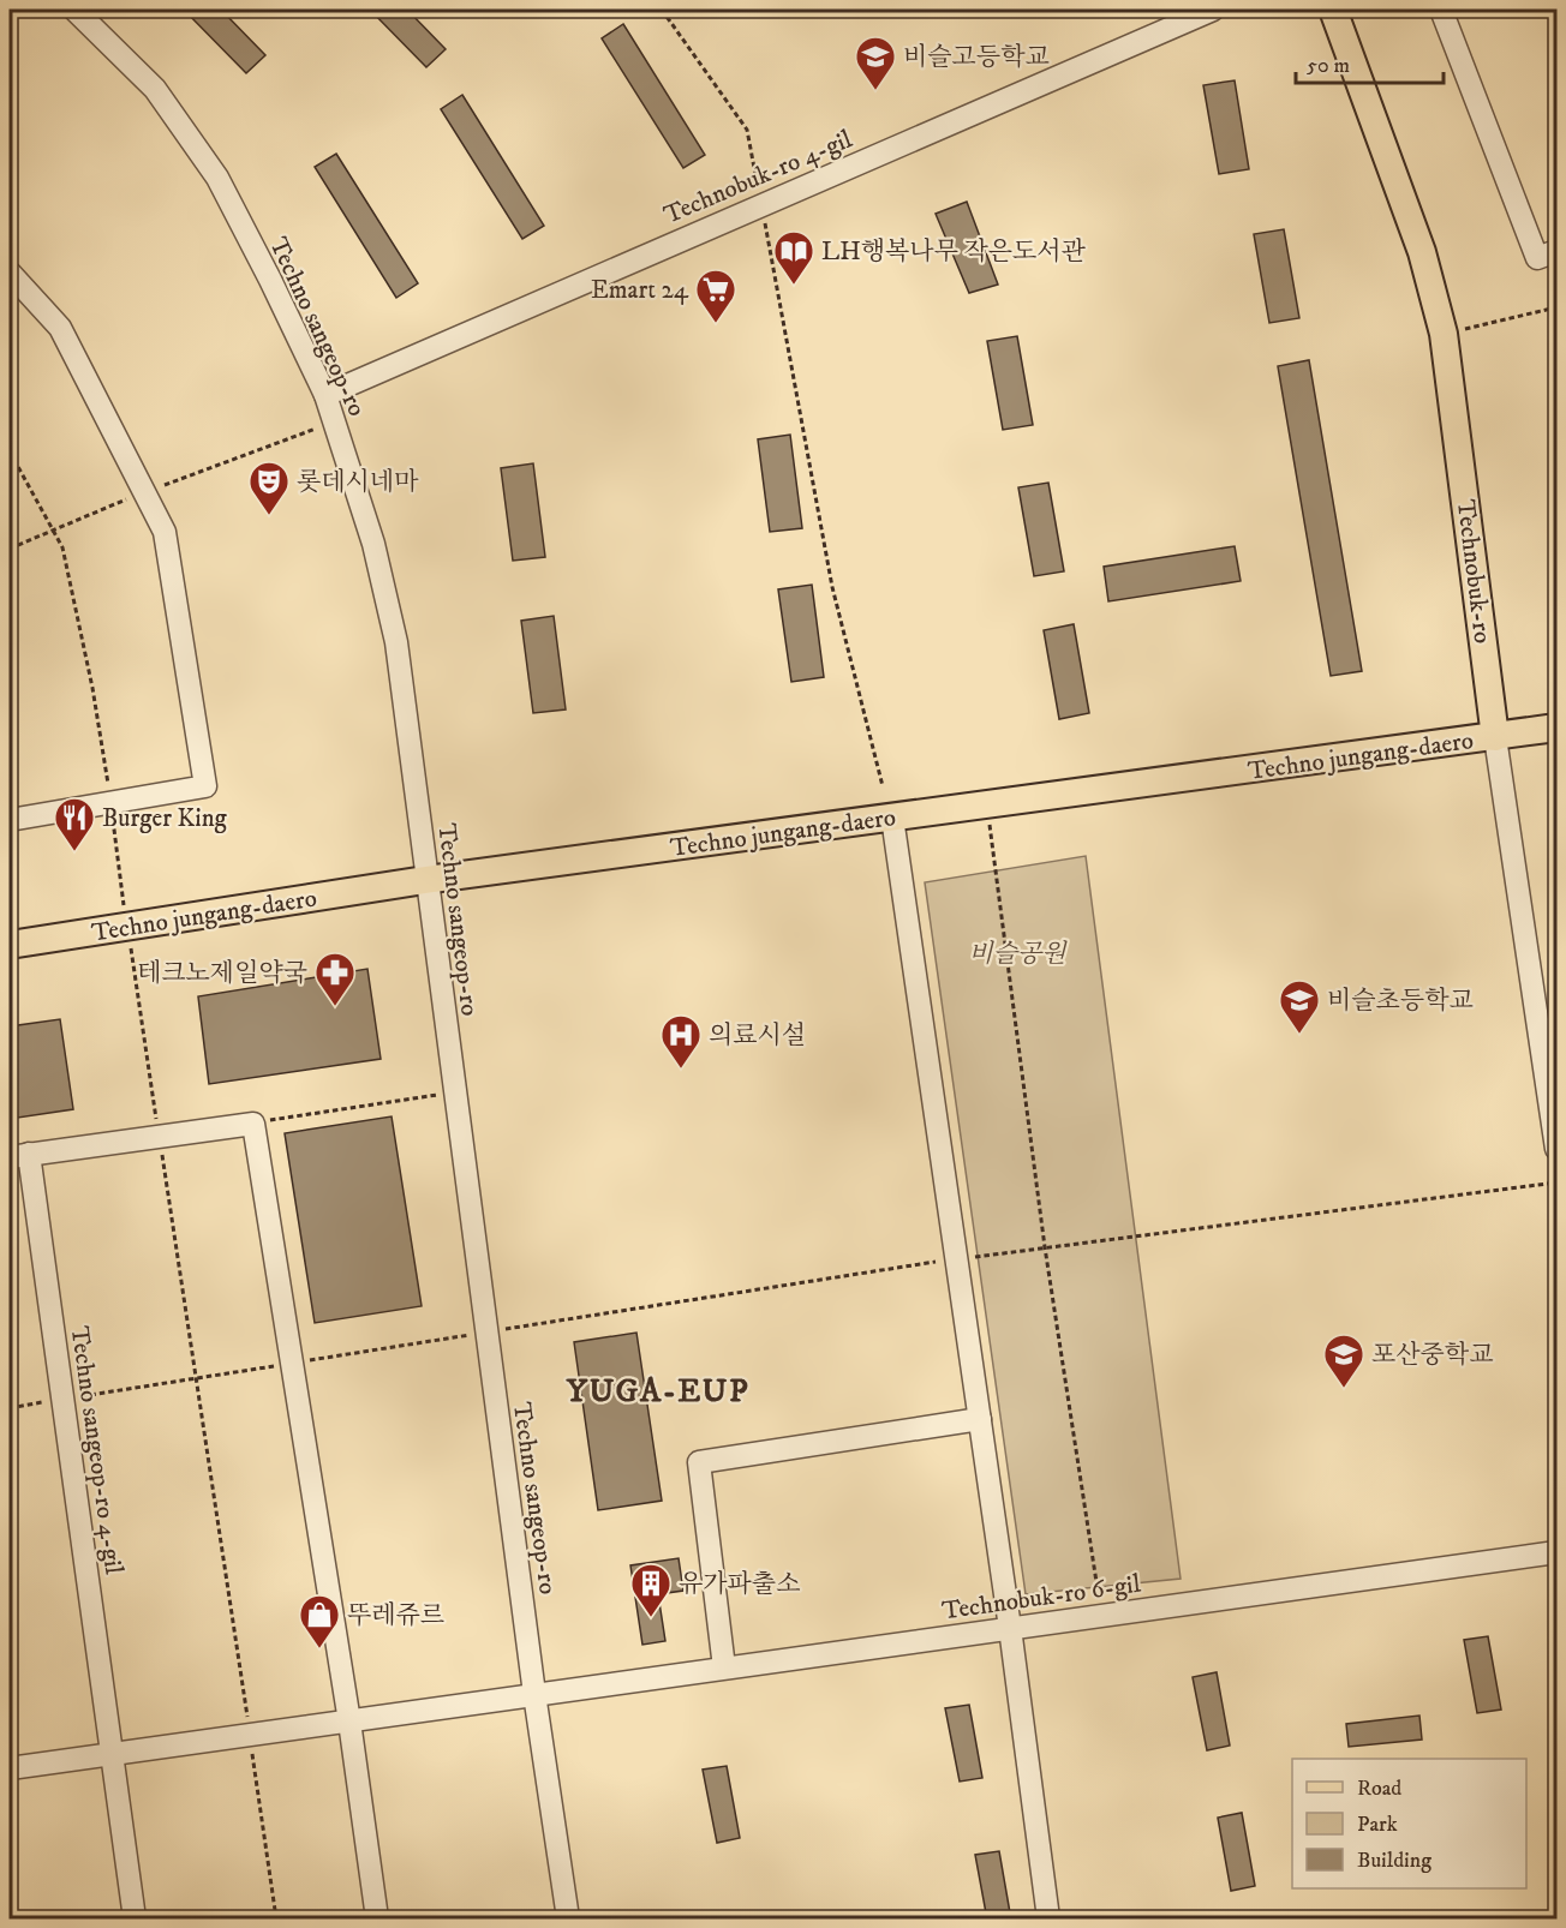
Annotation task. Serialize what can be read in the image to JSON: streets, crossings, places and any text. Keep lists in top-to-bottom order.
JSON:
{
  "streets": {
    "main road": ["Technobuk-ro", "Techno jungang-daero"],
    "street": [
      "Technobuk-ro 4-gil",
      "Techno sangeop-ro",
      "Techno sangeop-ro 4-gil",
      "Technobuk-ro 6-gil"
    ]
  },
  "crossings": [
    ["Technobuk-ro 4-gil", "Techno sangeop-ro"],
    ["Techno sangeop-ro", "Techno jungang-daero"],
    ["Techno sangeop-ro", "Technobuk-ro 6-gil"],
    ["Technobuk-ro", "Techno jungang-daero"]
  ],
  "districts": ["YUGA-EUP"],
  "parks": ["비슬공원"],
  "places": {
    "school or university": ["비슬고등학교", "비슬초등학교", "포산중학교"],
    "library": ["LH행복나무 작은도서관"],
    "supermarket": ["Emart 24"],
    "theatre": ["롯데시네마"],
    "restaurant": ["Burger King"],
    "pharmacy": ["테크노제일약국"],
    "hospital": ["의료시설"],
    "building": ["유가파출소"],
    "shop": ["뚜레쥬르"]
  },
  "legend": ["Road", "Park", "Building"],
  "scale_bar": "50 m"
}
